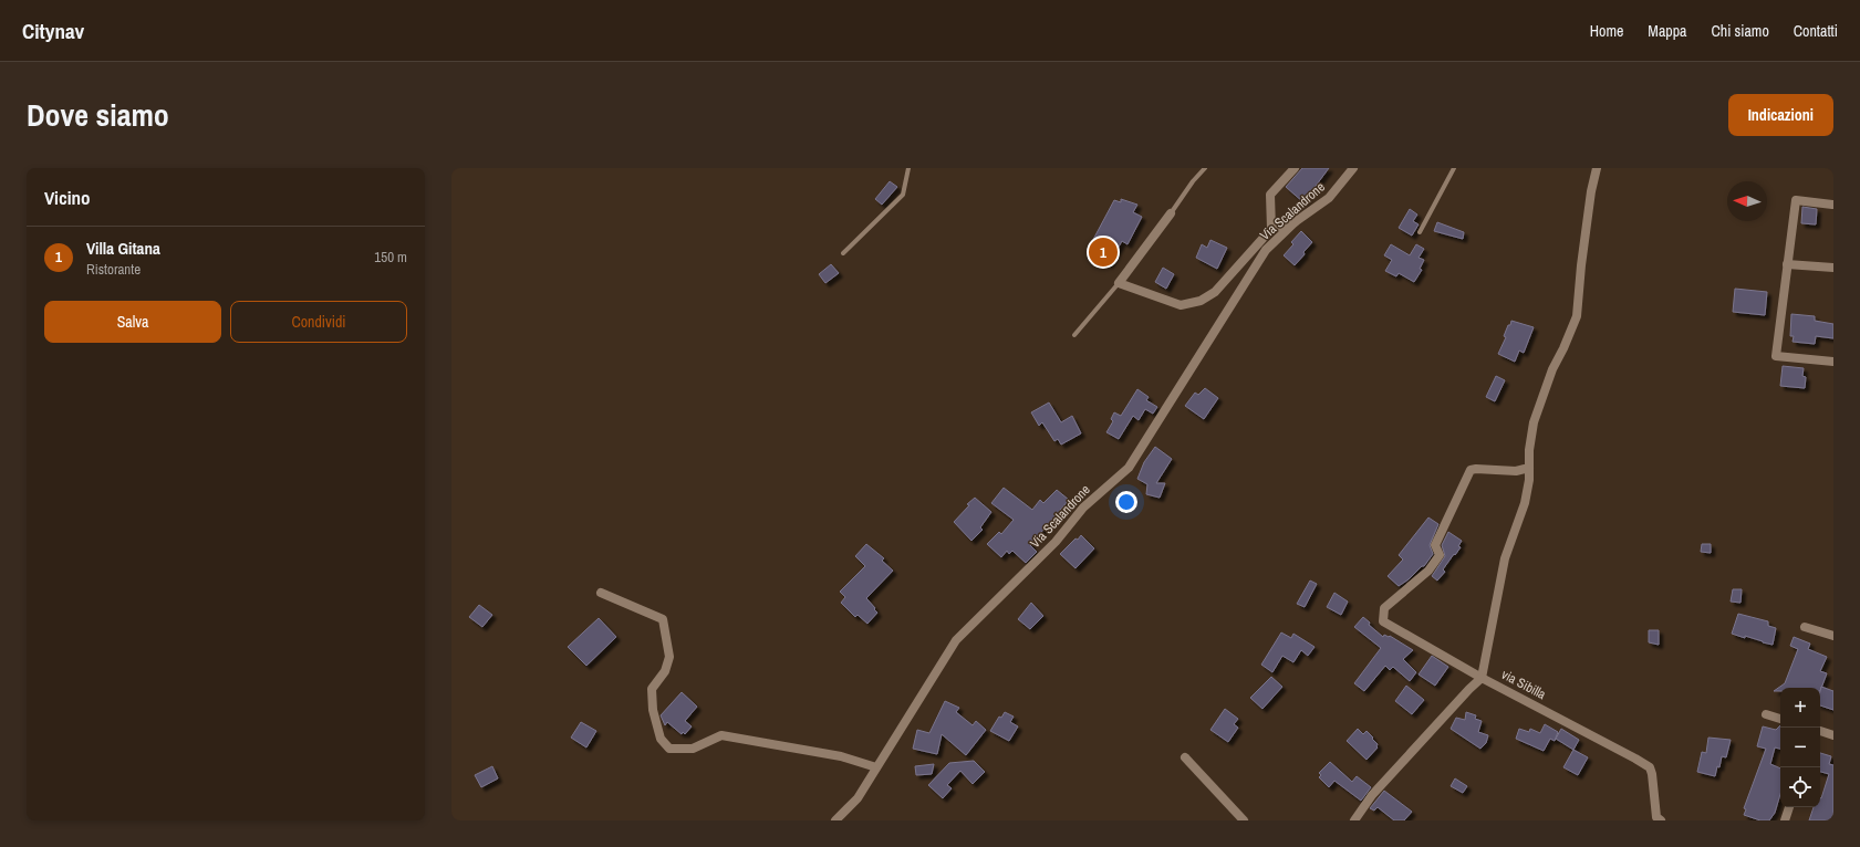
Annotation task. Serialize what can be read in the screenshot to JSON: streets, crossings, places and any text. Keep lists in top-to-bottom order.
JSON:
{
  "streets": {
    "street": ["Via Scalandrone", "via Sibilla"]
  },
  "north": "left",
  "page": {
    "header": "Citynav",
    "nav": [
      "Home",
      "Mappa",
      "Chi siamo",
      "Contatti"
    ],
    "title": "Dove siamo",
    "buttons": [
      "Indicazioni",
      ["Salva", "Condividi"]
    ],
    "heading": "Vicino",
    "list": [
      {
        "mark": "1",
        "name": "Villa Gitana",
        "note": "Ristorante",
        "value": "150 m"
      }
    ],
    "pins": "1",
    "map_buttons": ["+", "−"]
  }
}
